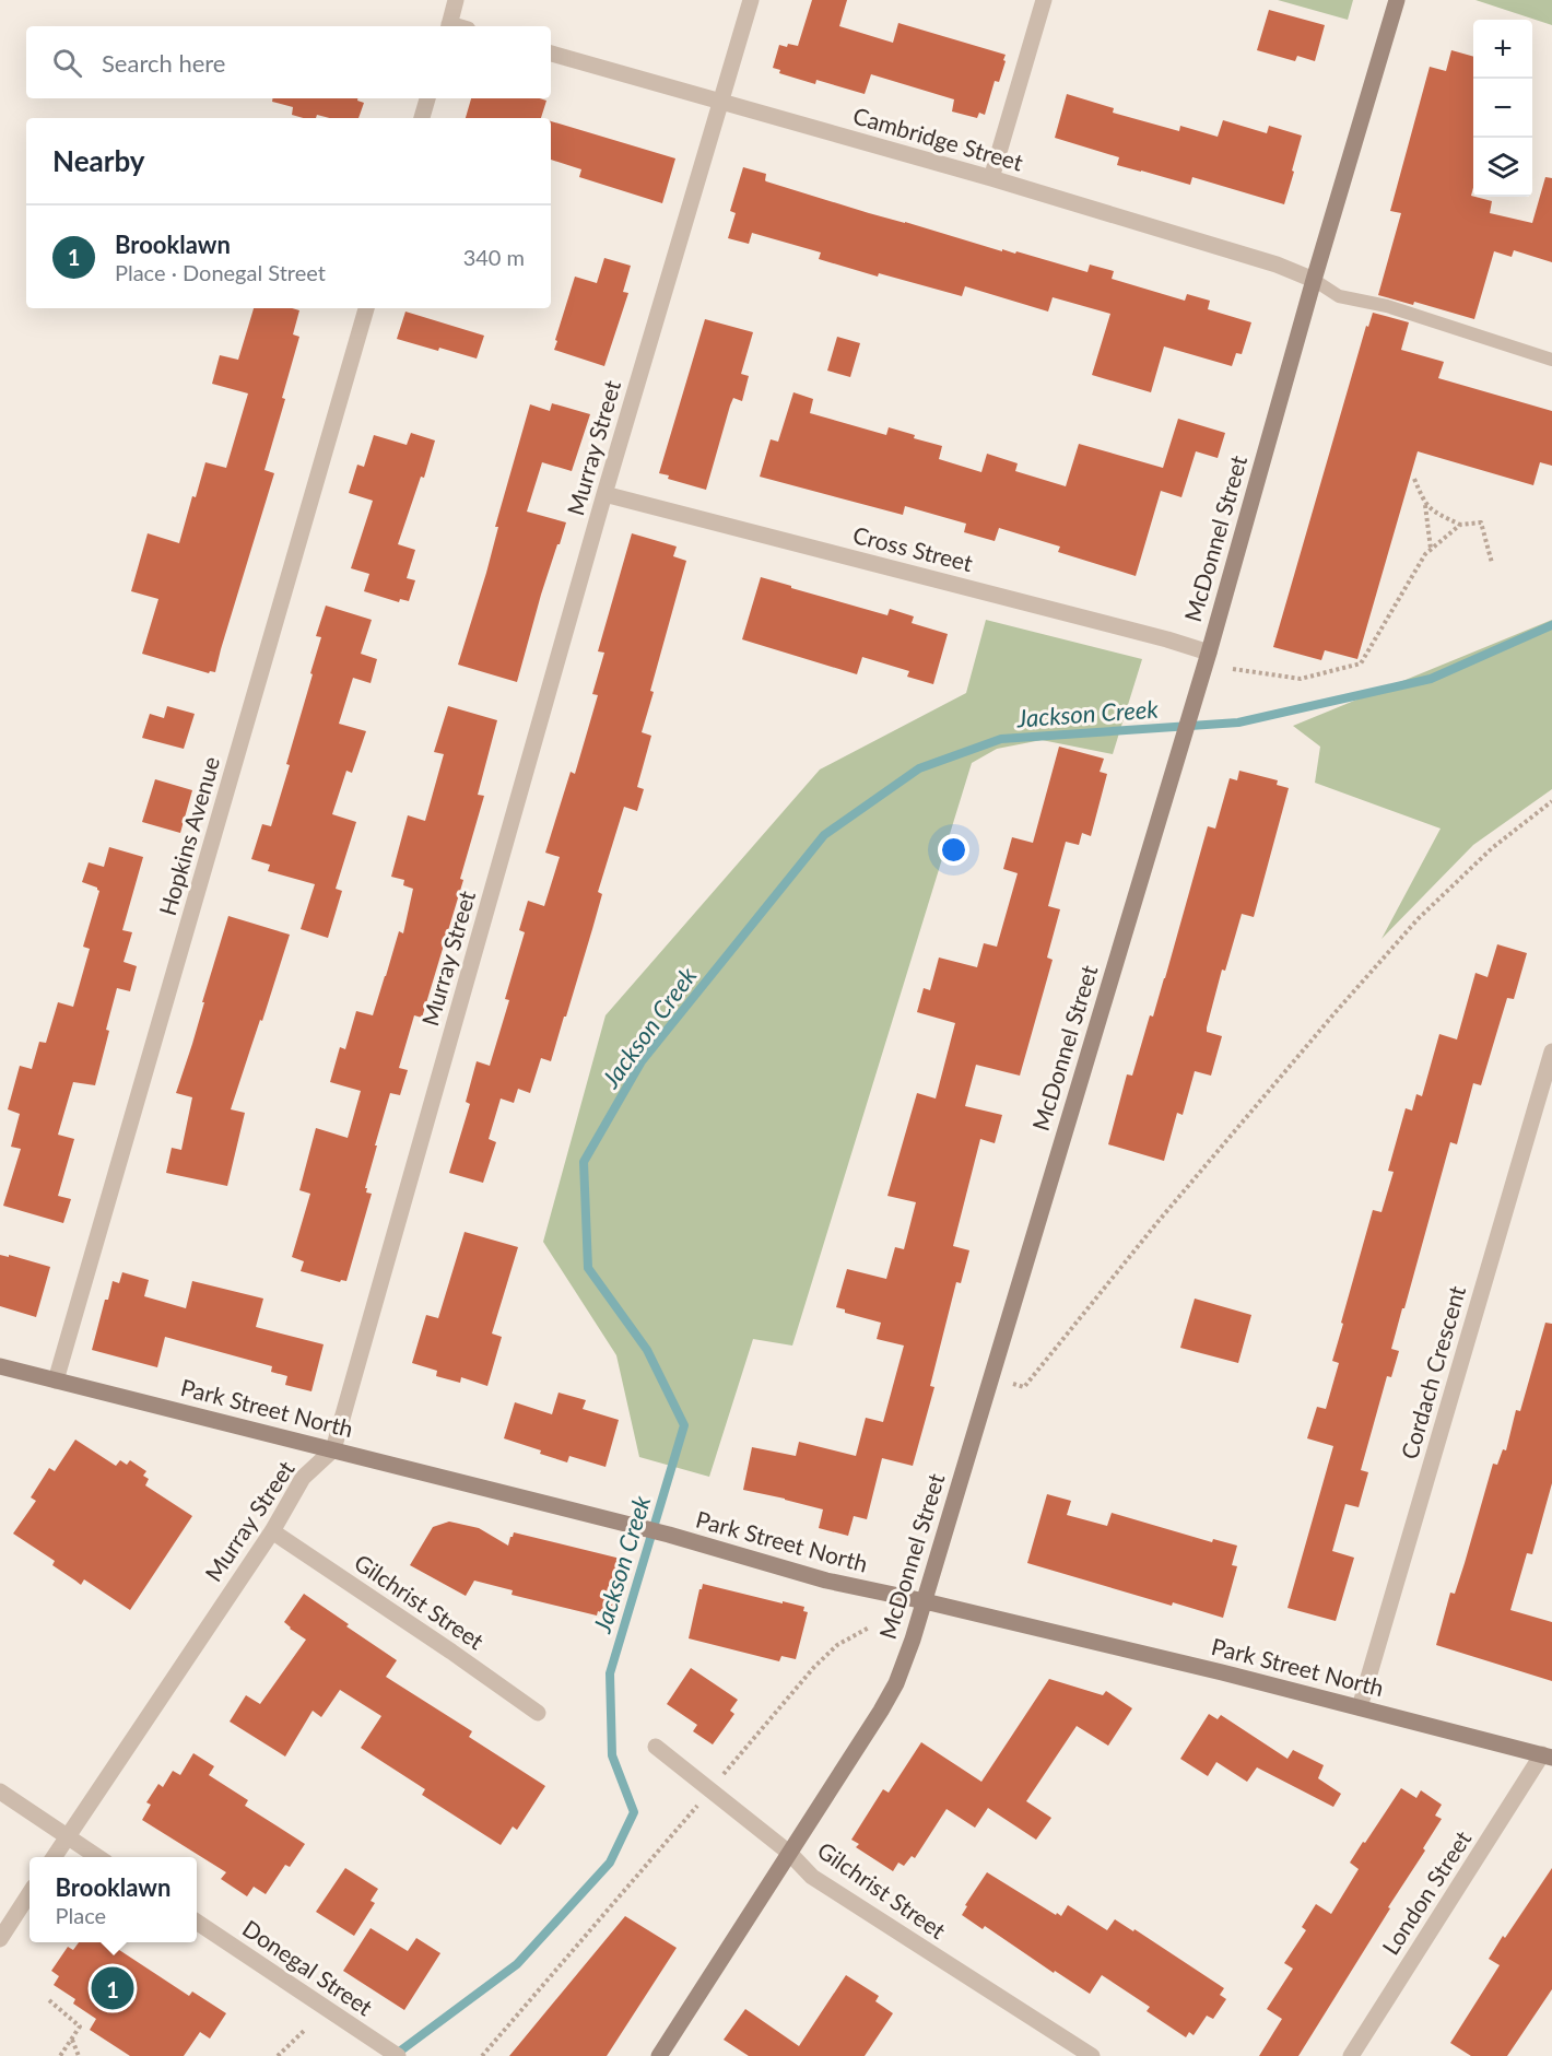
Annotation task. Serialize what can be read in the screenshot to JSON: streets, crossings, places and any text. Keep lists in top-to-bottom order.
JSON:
{
  "streets": {
    "street": [
      "Cambridge Street",
      "Murray Street",
      "McDonnel Street",
      "Cross Street",
      "Hopkins Avenue",
      "Cordach Crescent",
      "Park Street North",
      "Gilchrist Street",
      "London Street",
      "Donegal Street"
    ]
  },
  "crossings": [
    ["Cambridge Street", "Murray Street"],
    ["Cambridge Street", "McDonnel Street"],
    ["Murray Street", "Cross Street"],
    ["Murray Street", "Park Street North"],
    ["Murray Street", "Gilchrist Street"],
    ["McDonnel Street", "Cross Street"],
    ["McDonnel Street", "Park Street North"],
    ["McDonnel Street", "Gilchrist Street"],
    ["Hopkins Avenue", "Park Street North"],
    ["Cordach Crescent", "Park Street North"],
    ["Park Street North", "London Street"]
  ],
  "water": ["Jackson Creek"],
  "page": {
    "map_buttons": ["+", "−"],
    "search": "Search here",
    "heading": "Nearby",
    "list": [
      {
        "mark": "1",
        "name": "Brooklawn",
        "note": "Place · Donegal Street",
        "value": "340 m"
      }
    ],
    "popup": ["Brooklawn", "Place"],
    "pins": "1"
  }
}
